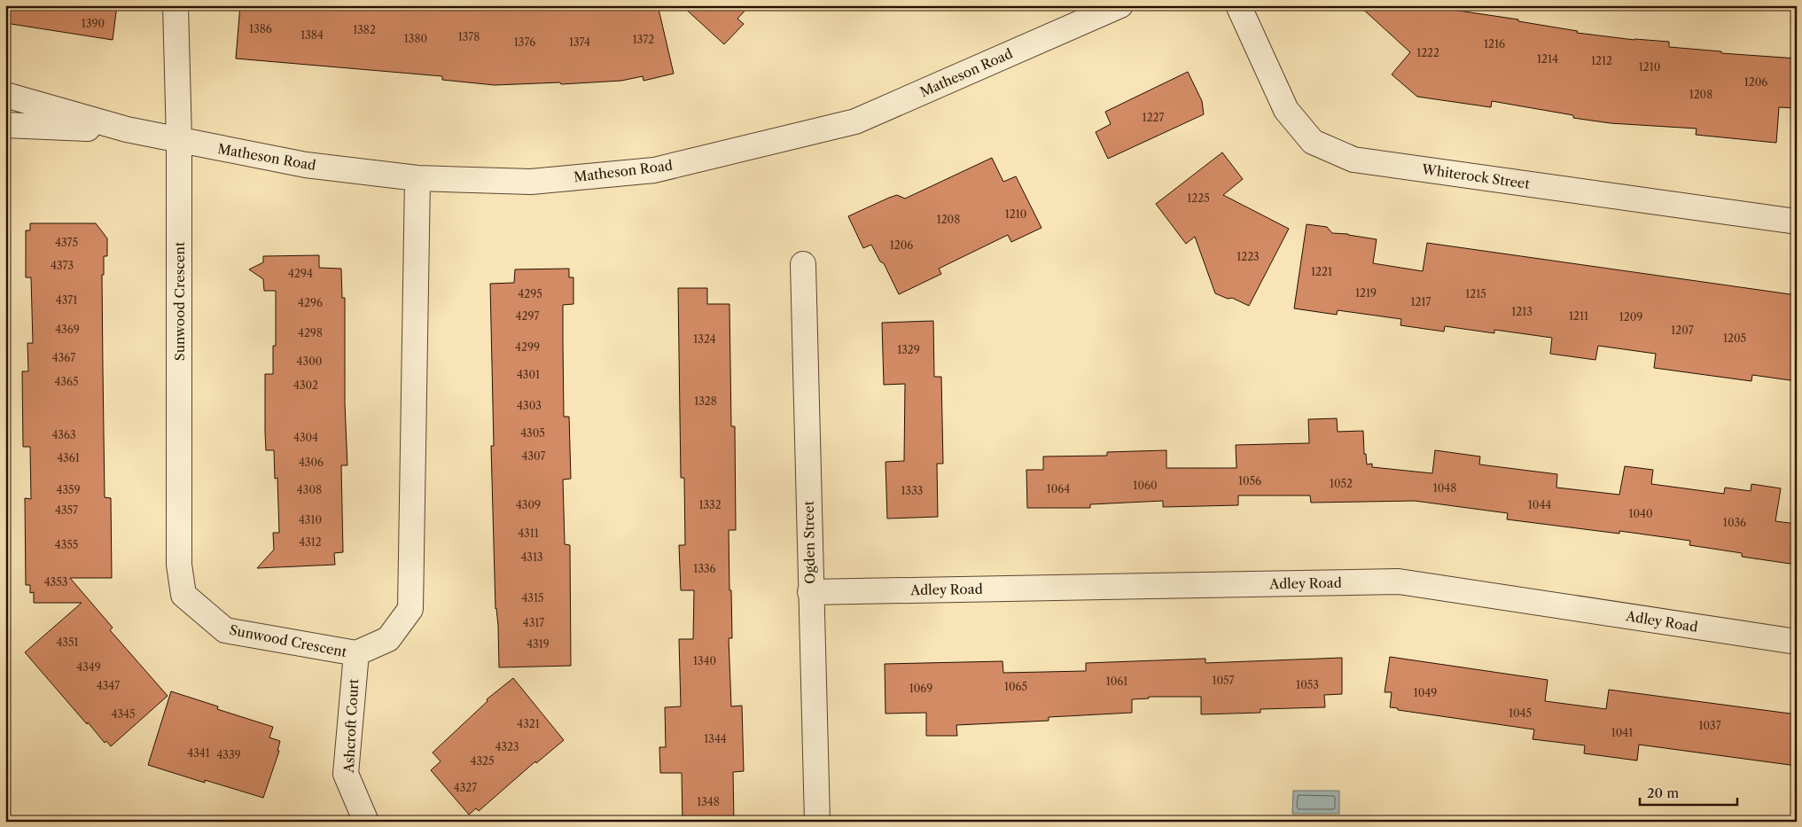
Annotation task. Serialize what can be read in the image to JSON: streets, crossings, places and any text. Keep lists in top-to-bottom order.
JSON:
{
  "streets": {
    "street": [
      "Matheson Road",
      "Whiterock Street",
      "Sunwood Crescent",
      "Ogden Street",
      "Adley Road",
      "Ashcroft Court"
    ]
  },
  "crossings": [
    ["Matheson Road", "Sunwood Crescent"],
    ["Sunwood Crescent", "Ashcroft Court"],
    ["Ogden Street", "Adley Road"]
  ],
  "house_numbers": [
    "1390",
    "1386",
    "1382",
    "1384",
    "1378",
    "1380",
    "1372",
    "1376",
    "1374",
    "1216",
    "1222",
    "1214",
    "1212",
    "1210",
    "1206",
    "1208",
    "1227",
    "1225",
    "1210",
    "1208",
    "4375",
    "1206",
    "1223",
    "4373",
    "1221",
    "4294",
    "1219",
    "4295",
    "1215",
    "4371",
    "1217",
    "4296",
    "1213",
    "4297",
    "1211",
    "1209",
    "4369",
    "1207",
    "4298",
    "1205",
    "1324",
    "4299",
    "1329",
    "4367",
    "4300",
    "4301",
    "4365",
    "4302",
    "1328",
    "4303",
    "4305",
    "4363",
    "4304",
    "4307",
    "4361",
    "4306",
    "1056",
    "1052",
    "1060",
    "1048",
    "1064",
    "4359",
    "4308",
    "1333",
    "4309",
    "1332",
    "1044",
    "4357",
    "1040",
    "4310",
    "1036",
    "4311",
    "4312",
    "4355",
    "4313",
    "1336",
    "4353",
    "4315",
    "4317",
    "4351",
    "4319",
    "1340",
    "4349",
    "1057",
    "1061",
    "1053",
    "4347",
    "1065",
    "1069",
    "1049",
    "1045",
    "4345",
    "4321",
    "1037",
    "1041",
    "1344",
    "4323",
    "4341",
    "4339",
    "4325",
    "4327",
    "1348"
  ],
  "scale_bar": "20 m"
}
